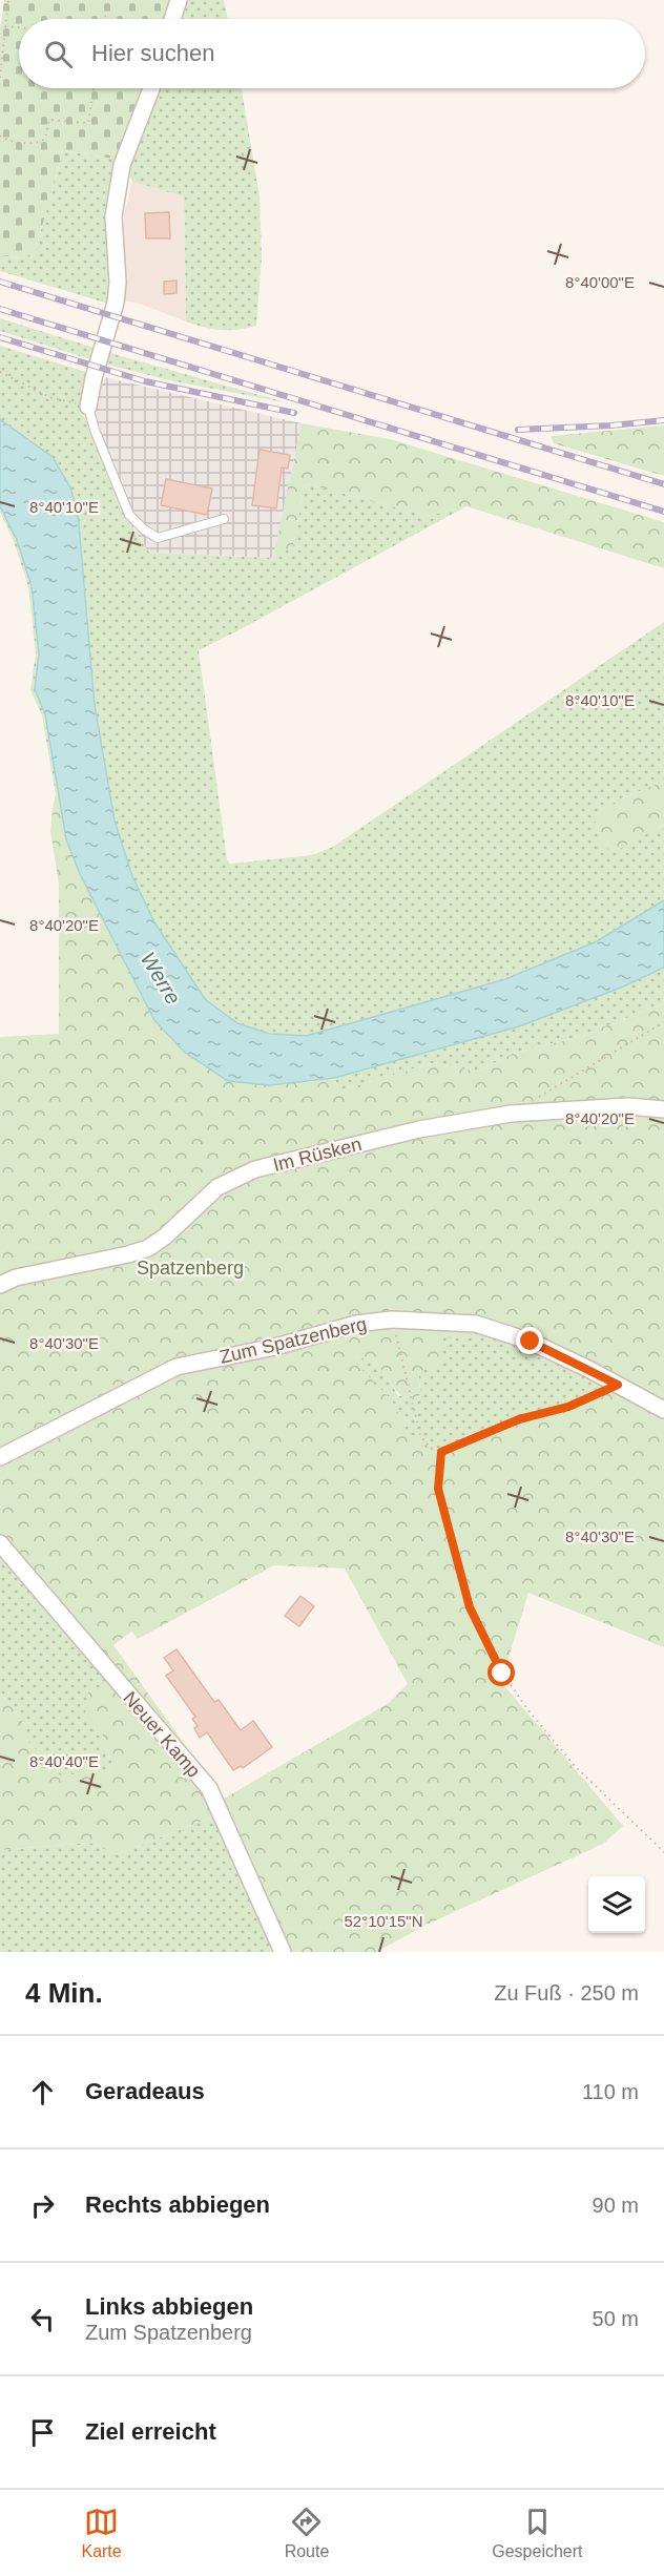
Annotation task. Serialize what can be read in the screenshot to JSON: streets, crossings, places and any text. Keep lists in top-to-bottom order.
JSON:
{
  "streets": {
    "street": ["Im Rüsken", "Zum Spatzenberg", "Neuer Kamp"]
  },
  "water": ["Werre"],
  "parks": ["Spatzenberg"],
  "page": {
    "search": "Hier suchen",
    "heading": ["4 Min.", "Zu Fuß · 250 m"],
    "list": [
      ["Geradeaus", "110 m"],
      ["Rechts abbiegen", "90 m"],
      ["Links abbiegen", "Zum Spatzenberg", "50 m"],
      "Ziel erreicht"
    ],
    "nav": ["Karte", "Route", "Gespeichert"]
  },
  "coordinates": [
    "8°40'00\"E",
    "8°40'10\"E",
    "8°40'20\"E",
    "8°40'30\"E",
    "8°40'40\"E",
    "52°10'15\"N"
  ]
}
